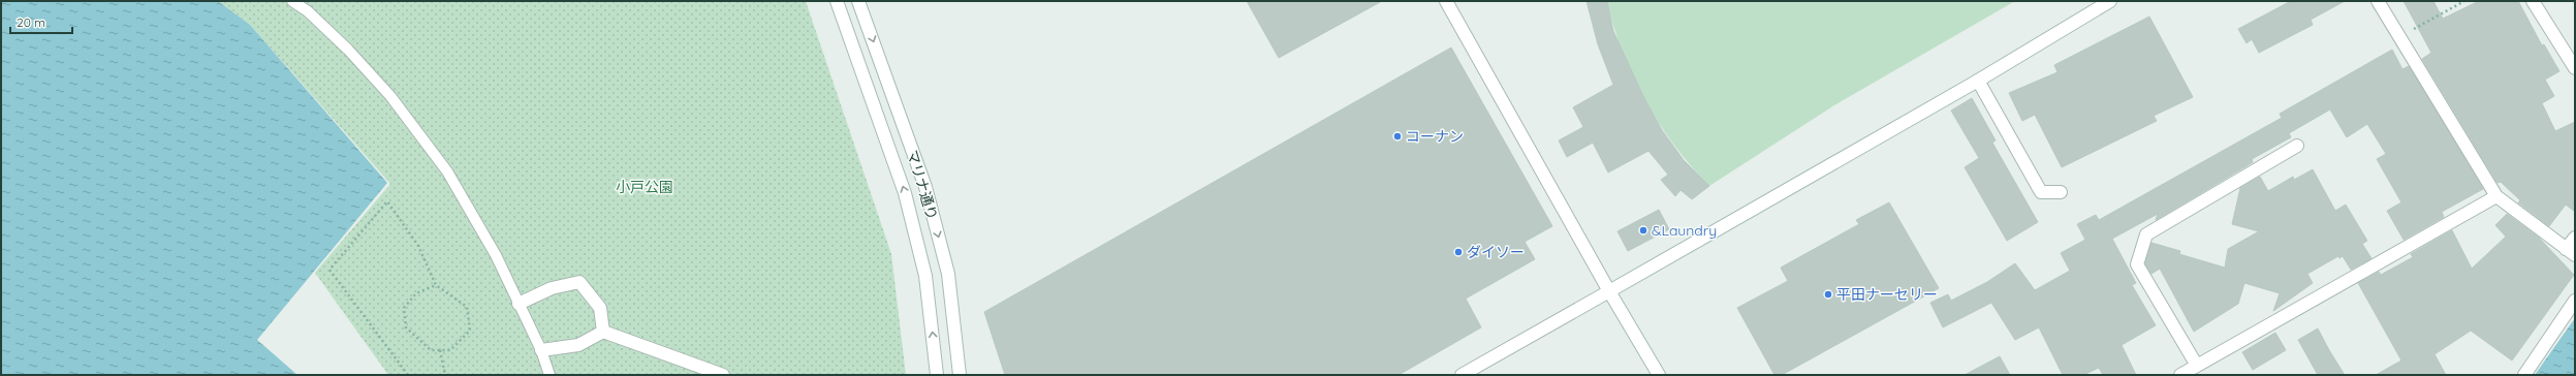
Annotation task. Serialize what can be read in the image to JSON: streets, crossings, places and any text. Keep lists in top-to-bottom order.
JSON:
{
  "streets": {
    "street": ["マリナ通り"]
  },
  "parks": ["小戸公園"],
  "places": [
    "コーナン",
    "&Laundry",
    "ダイソー",
    "平田ナーセリー"
  ],
  "scale_bar": "20 m"
}
